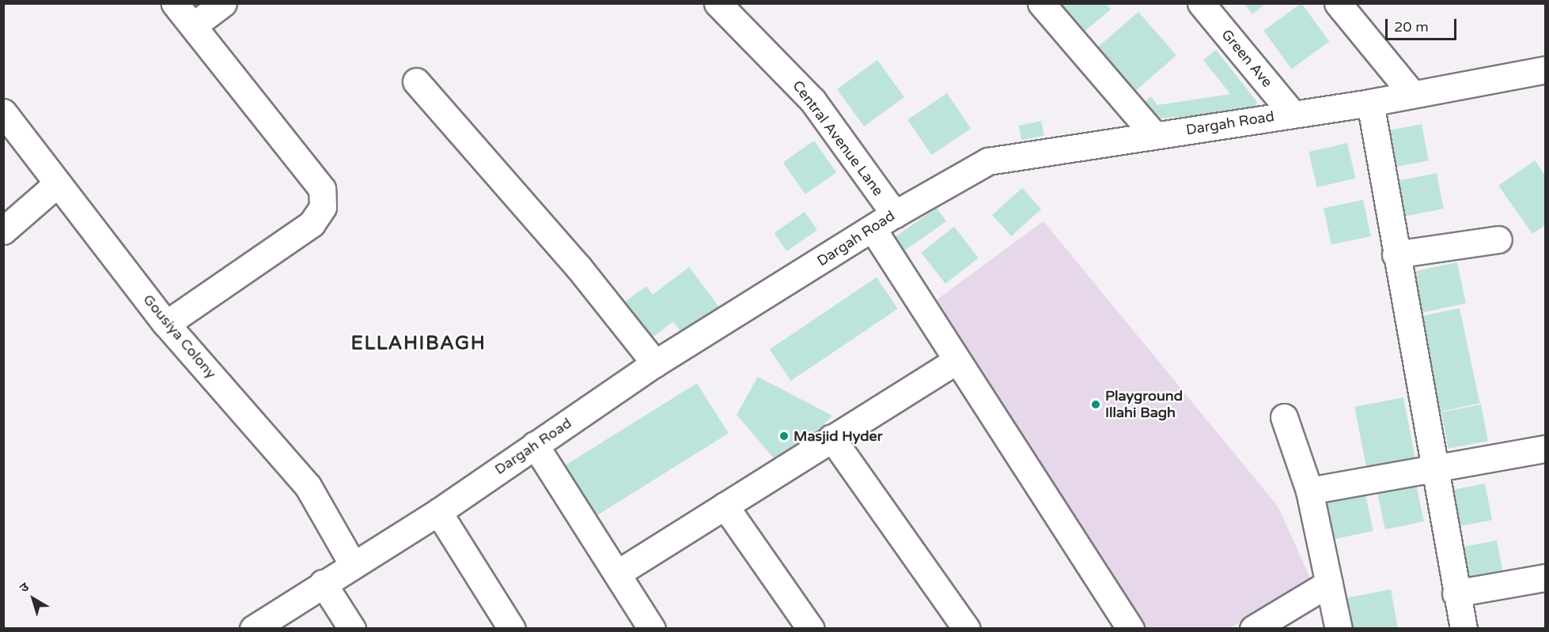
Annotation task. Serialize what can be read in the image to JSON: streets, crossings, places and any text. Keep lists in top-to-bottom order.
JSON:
{
  "streets": {
    "street": [
      "Green Ave",
      "Dargah Road",
      "Central Avenue Lane",
      "Gousiya Colony"
    ]
  },
  "crossings": [
    ["Green Ave", "Dargah Road"],
    ["Dargah Road", "Central Avenue Lane"],
    ["Dargah Road", "Gousiya Colony"]
  ],
  "districts": ["ELLAHIBAGH"],
  "places": ["Playground Illahi Bagh", "Masjid Hyder"],
  "scale_bar": "20 m",
  "north": "top left"
}
